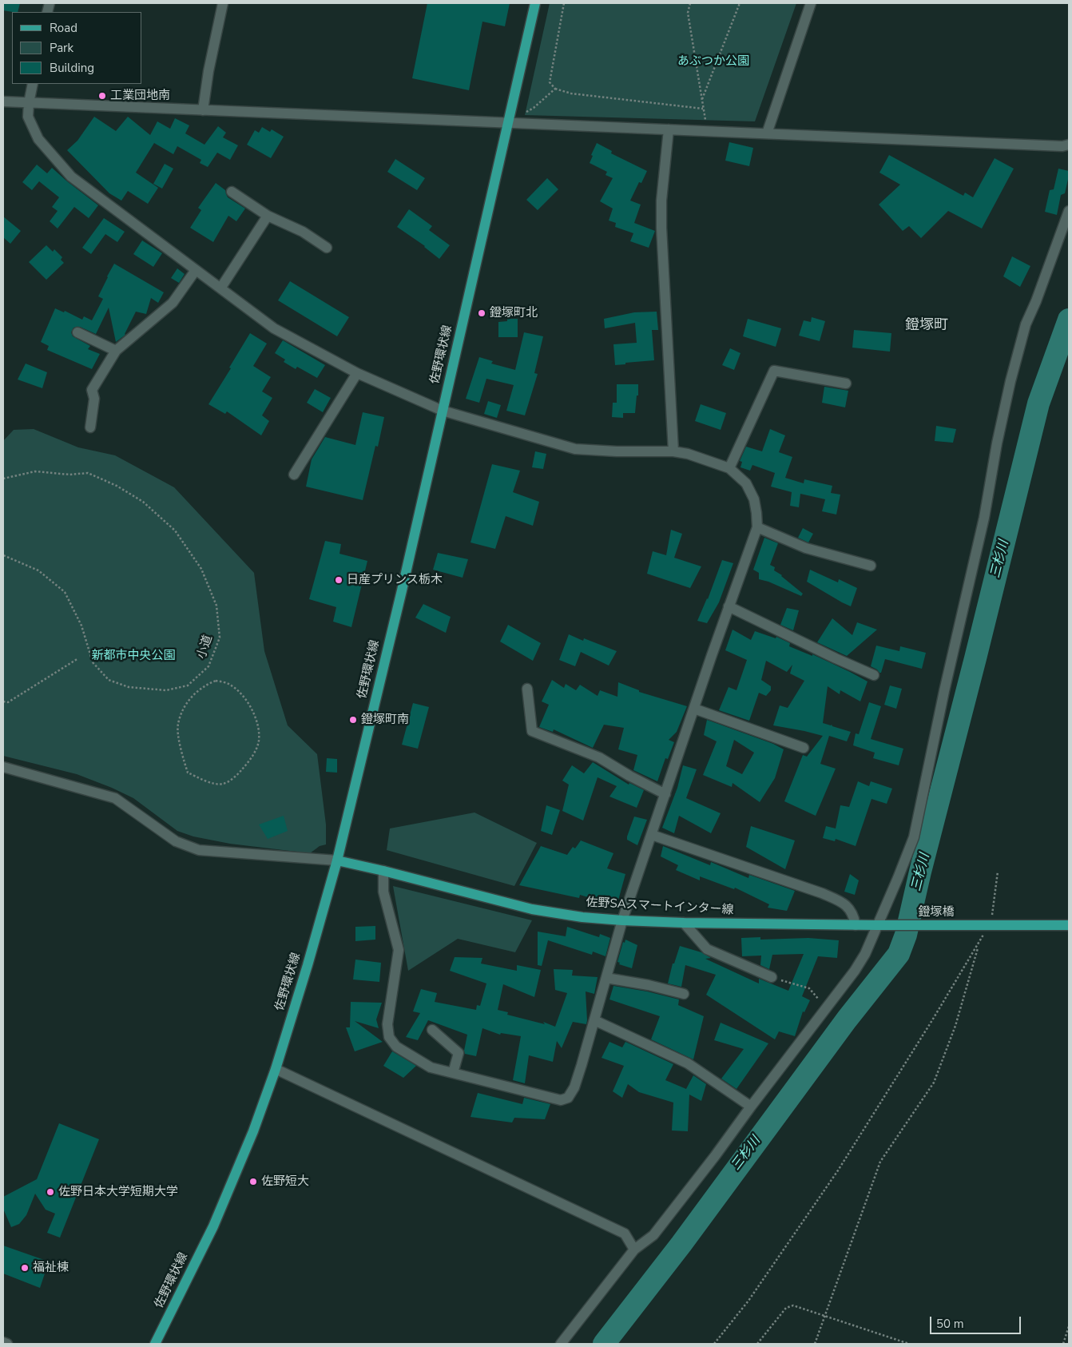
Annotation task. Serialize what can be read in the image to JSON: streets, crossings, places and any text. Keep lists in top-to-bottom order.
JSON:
{
  "streets": {
    "main road": ["佐野環状線", "佐野SAスマートインター線", "鐙塚橋"],
    "path": ["小道"]
  },
  "crossings": [
    ["佐野環状線", "佐野SAスマートインター線"],
    ["佐野SAスマートインター線", "鐙塚橋"]
  ],
  "districts": ["鐙塚町"],
  "water": ["三杉川"],
  "parks": ["あぶつか公園", "新都市中央公園"],
  "places": [
    "工業団地南",
    "鐙塚町北",
    "日産プリンス栃木",
    "鐙塚町南",
    "佐野短大",
    "佐野日本大学短期大学",
    "福祉棟"
  ],
  "legend": ["Road", "Park", "Building"],
  "scale_bar": "50 m"
}
